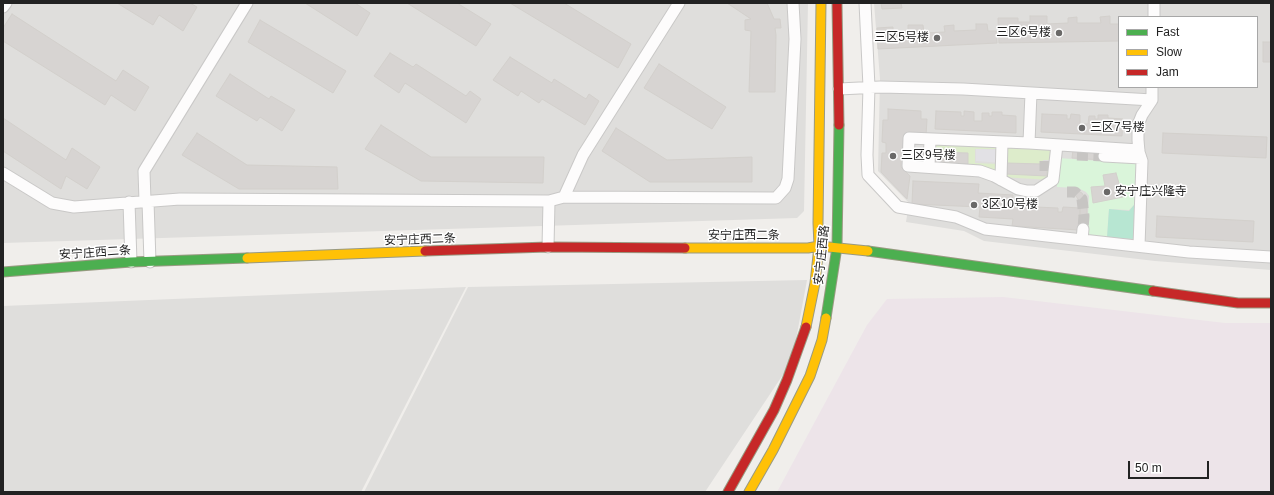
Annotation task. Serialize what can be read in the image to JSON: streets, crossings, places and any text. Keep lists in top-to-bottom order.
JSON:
{
  "streets": {
    "street": ["安宁庄西二条", "安宁庄西路"]
  },
  "crossings": [
    ["安宁庄西二条", "安宁庄西路"]
  ],
  "places": [
    "三区6号楼",
    "三区5号楼",
    "三区7号楼",
    "三区9号楼",
    "安宁庄兴隆寺",
    "3区10号楼"
  ],
  "legend": ["Fast", "Slow", "Jam"],
  "scale_bar": "50 m"
}
